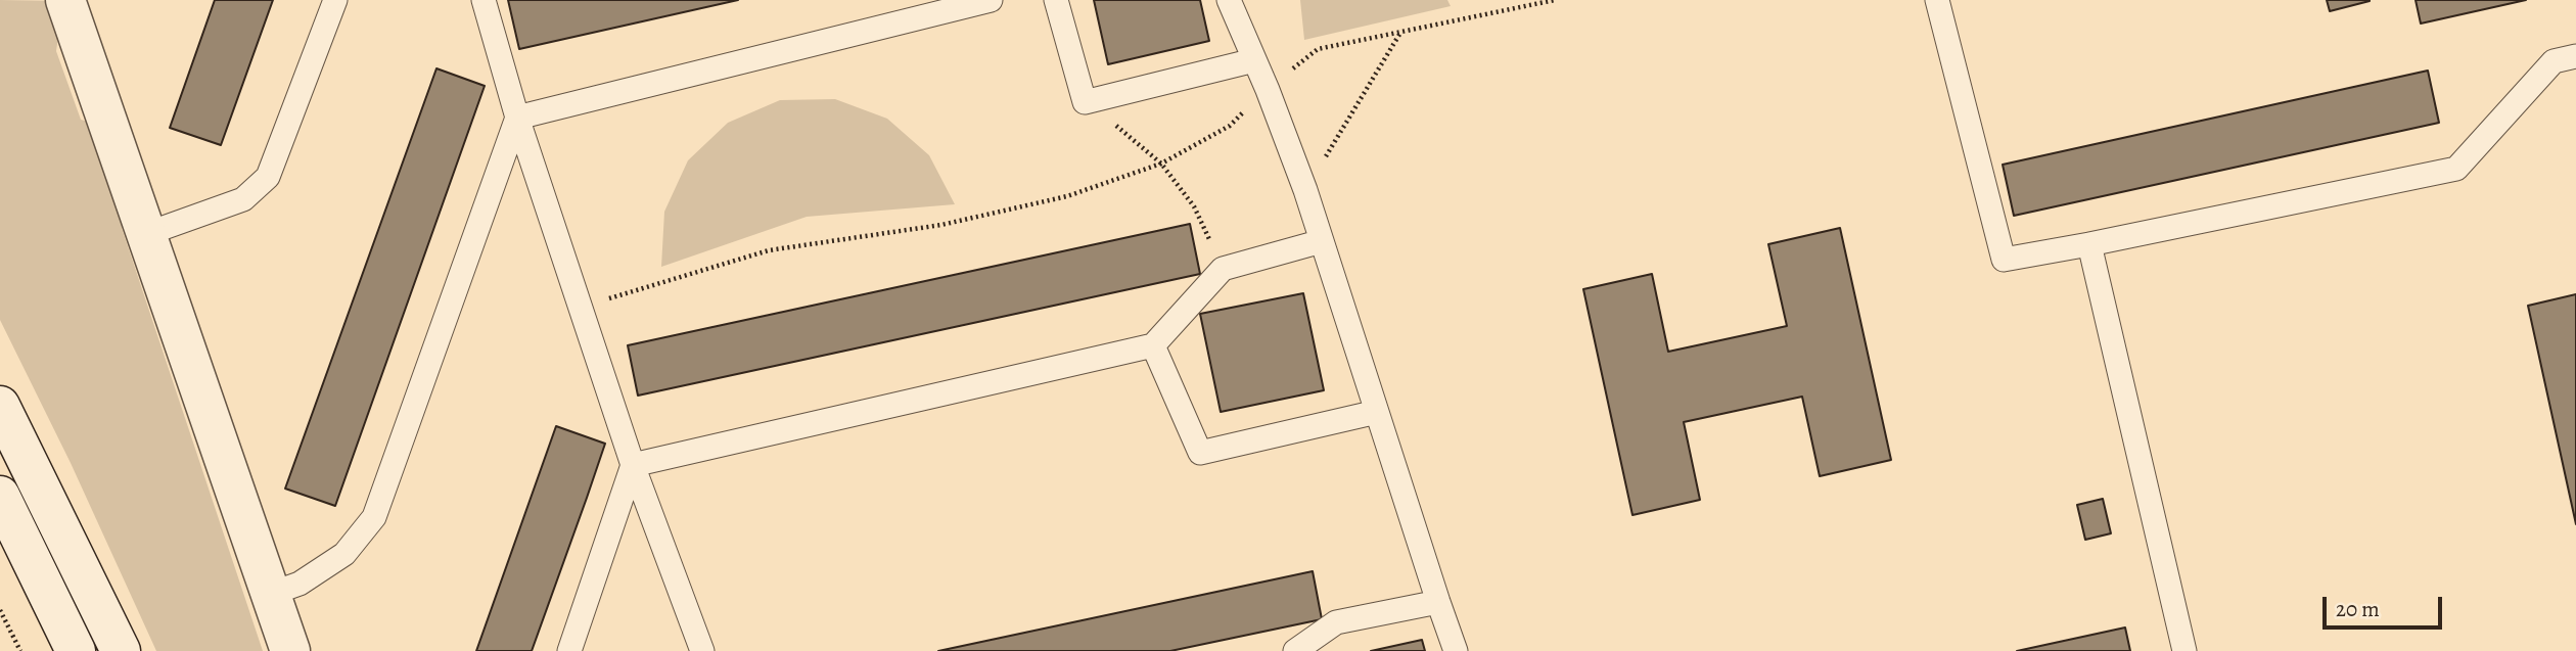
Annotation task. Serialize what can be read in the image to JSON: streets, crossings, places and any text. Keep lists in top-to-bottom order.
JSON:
{
  "scale_bar": "20 m"
}
